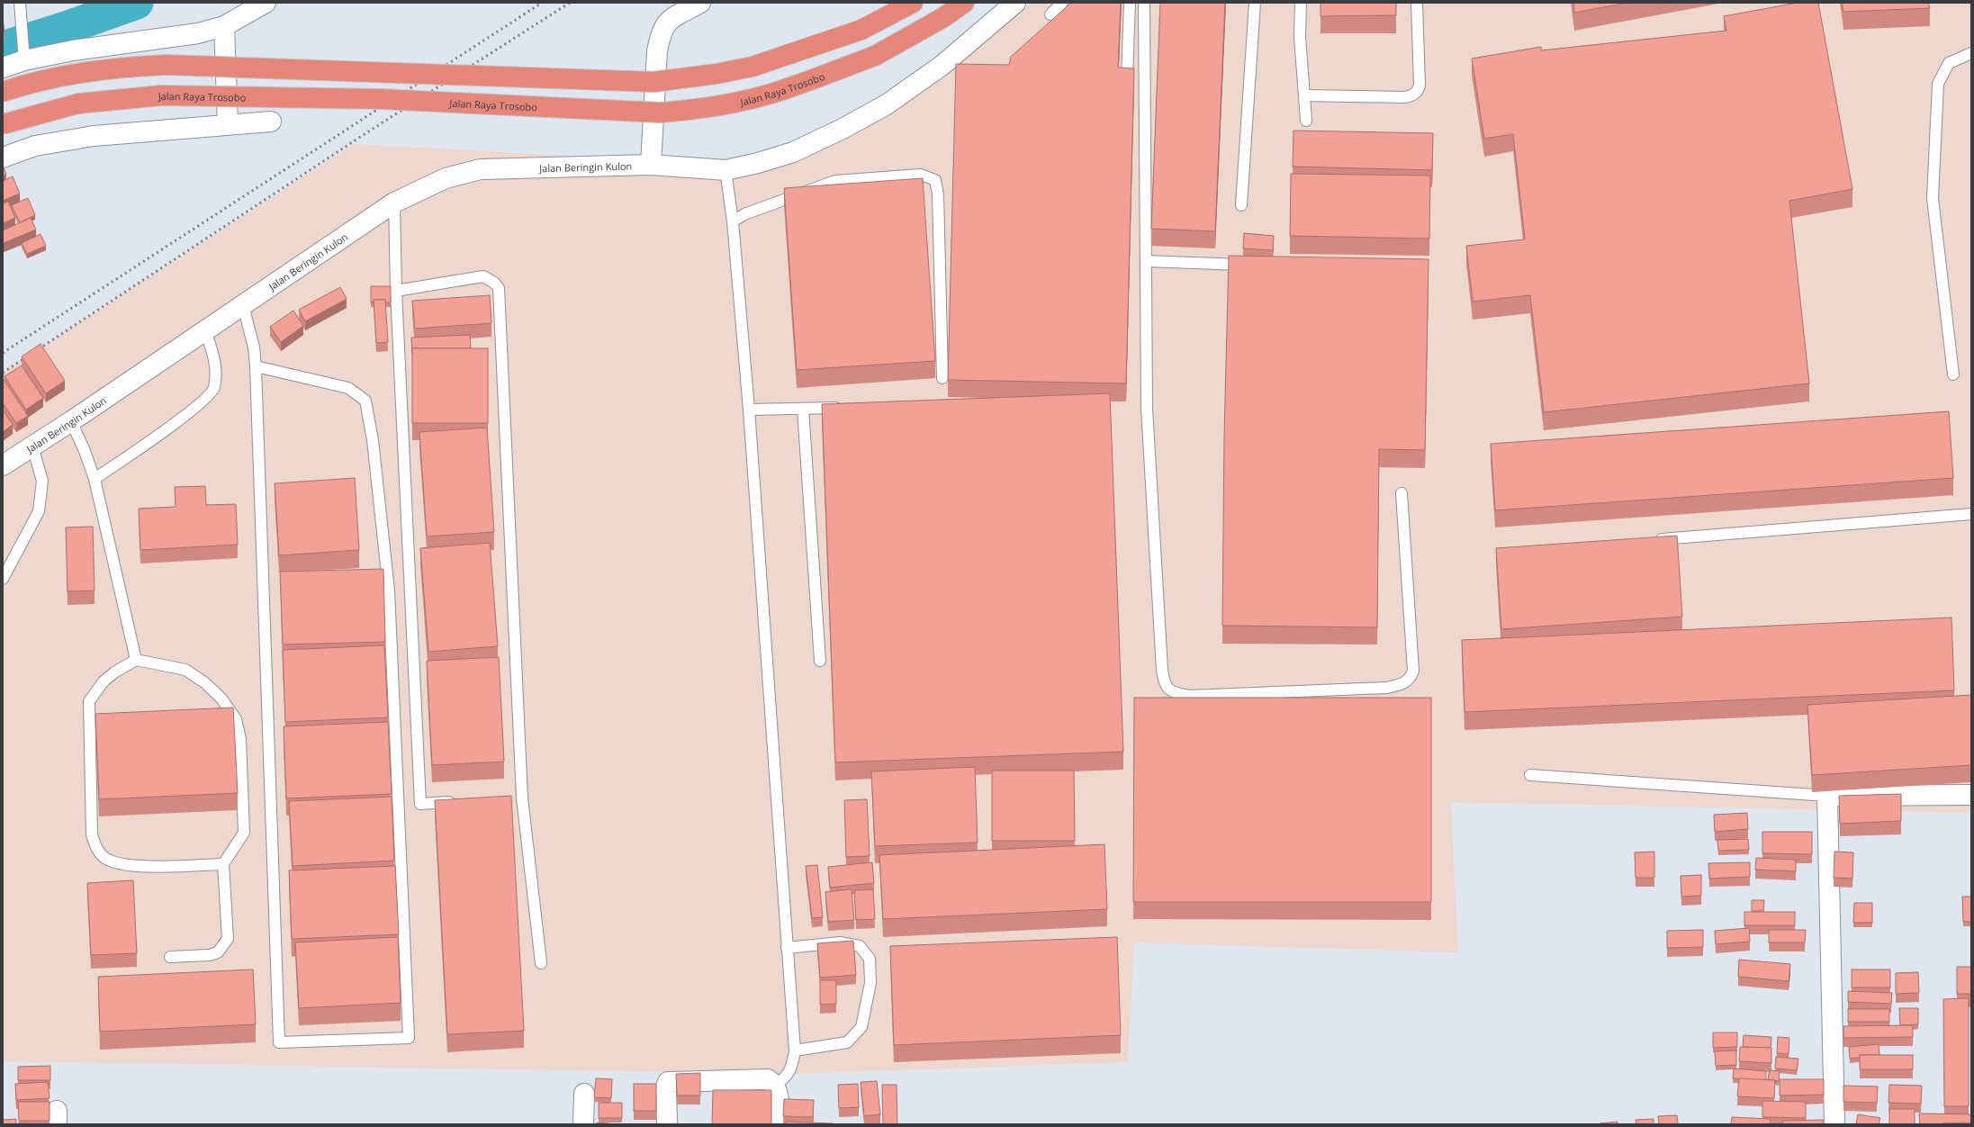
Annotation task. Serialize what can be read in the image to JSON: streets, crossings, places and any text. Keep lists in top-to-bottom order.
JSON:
{
  "streets": {
    "highway": ["Jalan Raya Trosobo"],
    "street": ["Jalan Beringin Kulon"]
  }
}
